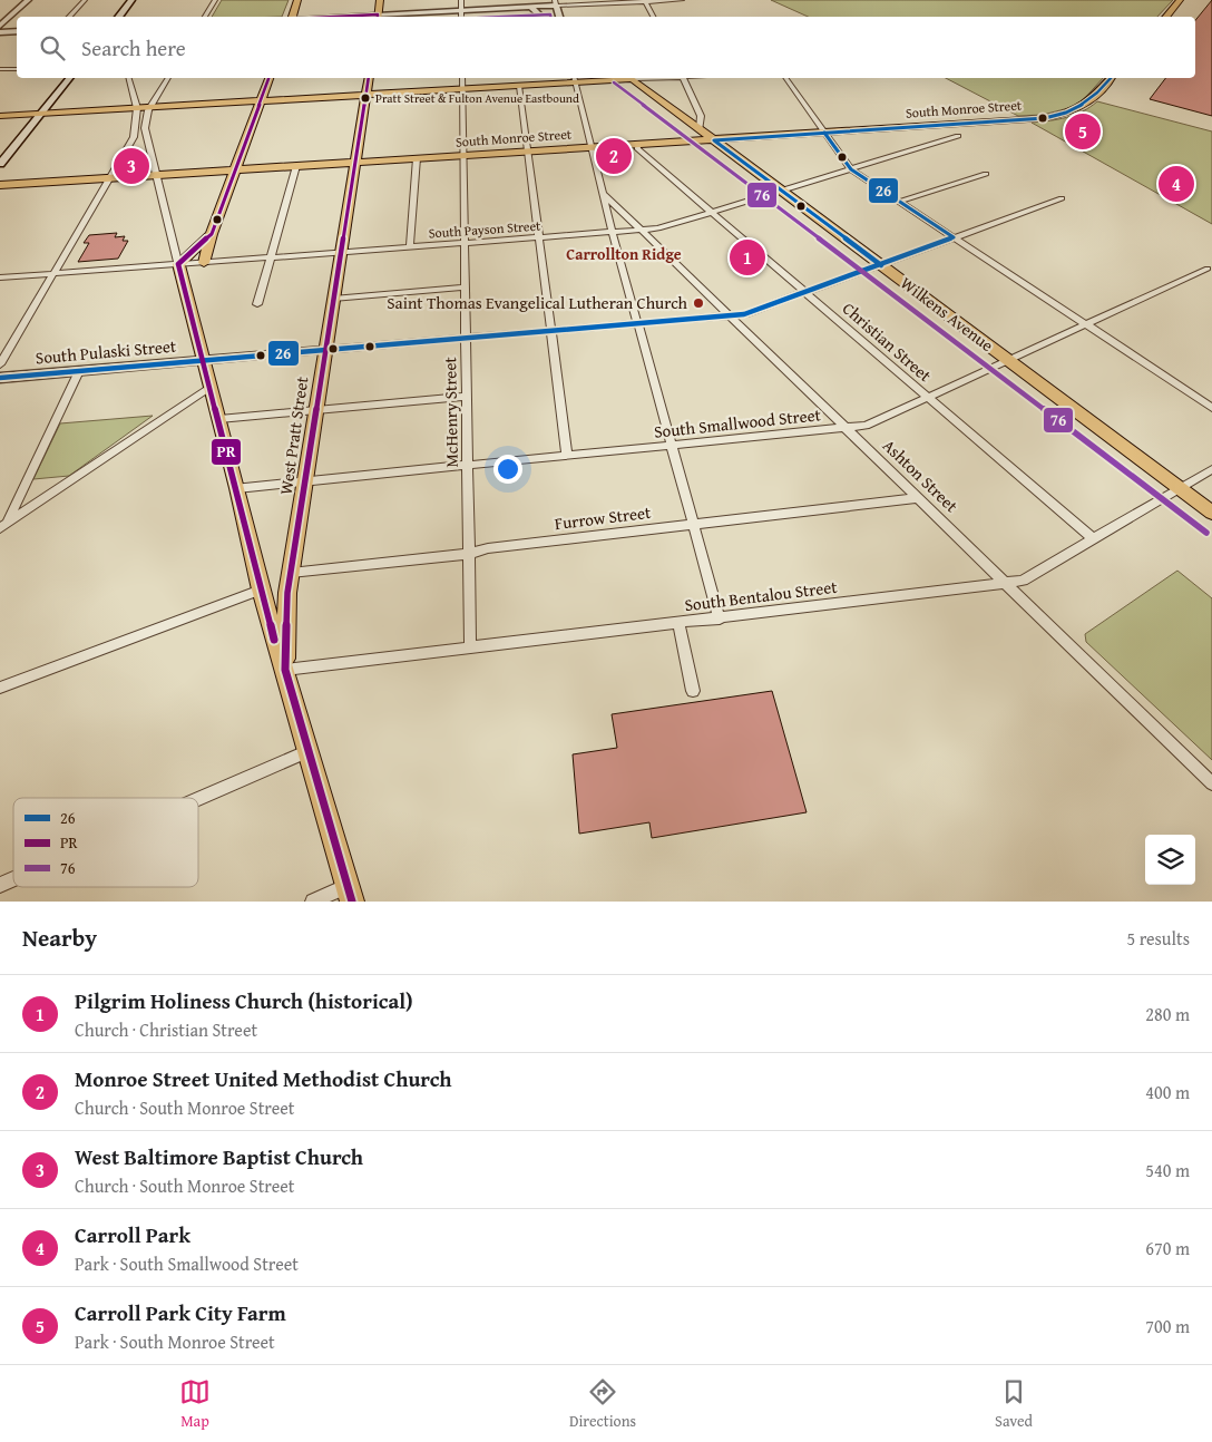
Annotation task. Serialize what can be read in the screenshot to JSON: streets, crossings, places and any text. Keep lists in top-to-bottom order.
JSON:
{
  "streets": {
    "main road": ["South Monroe Street", "Wilkens Avenue", "West Pratt Street"],
    "street": [
      "South Payson Street",
      "Christian Street",
      "South Pulaski Street",
      "McHenry Street",
      "South Smallwood Street",
      "Ashton Street",
      "Furrow Street",
      "South Bentalou Street"
    ]
  },
  "crossings": [
    ["South Monroe Street", "Wilkens Avenue"],
    ["South Monroe Street", "Christian Street"],
    ["South Monroe Street", "McHenry Street"],
    ["South Monroe Street", "West Pratt Street"],
    ["South Payson Street", "Wilkens Avenue"],
    ["South Payson Street", "Christian Street"],
    ["South Payson Street", "McHenry Street"],
    ["South Payson Street", "West Pratt Street"],
    ["South Payson Street", "Ashton Street"],
    ["Wilkens Avenue", "South Pulaski Street"],
    ["Wilkens Avenue", "South Smallwood Street"],
    ["Wilkens Avenue", "South Bentalou Street"],
    ["Christian Street", "South Pulaski Street"],
    ["Christian Street", "South Smallwood Street"],
    ["Christian Street", "South Bentalou Street"],
    ["South Pulaski Street", "McHenry Street"],
    ["South Pulaski Street", "West Pratt Street"],
    ["South Pulaski Street", "Ashton Street"],
    ["McHenry Street", "South Smallwood Street"],
    ["McHenry Street", "Furrow Street"],
    ["McHenry Street", "South Bentalou Street"],
    ["South Smallwood Street", "West Pratt Street"],
    ["South Smallwood Street", "Ashton Street"],
    ["West Pratt Street", "Furrow Street"],
    ["West Pratt Street", "South Bentalou Street"],
    ["Ashton Street", "Furrow Street"],
    ["Ashton Street", "South Bentalou Street"]
  ],
  "districts": ["Carrollton Ridge"],
  "places": ["Pratt Street & Fulton Avenue Eastbound", "Saint Thomas Evangelical Lutheran Church"],
  "lines": ["transit line PR", "transit line 76", "transit line 26"],
  "legend": ["26", "PR", "76"],
  "page": {
    "search": "Search here",
    "pins": [
      "5",
      "2",
      "3",
      "4",
      "1"
    ],
    "heading": ["Nearby", "5 results"],
    "list": [
      {
        "mark": "1",
        "name": "Pilgrim Holiness Church (historical)",
        "note": "Church · Christian Street",
        "value": "280 m"
      },
      {
        "mark": "2",
        "name": "Monroe Street United Methodist Church",
        "note": "Church · South Monroe Street",
        "value": "400 m"
      },
      {
        "mark": "3",
        "name": "West Baltimore Baptist Church",
        "note": "Church · South Monroe Street",
        "value": "540 m"
      },
      {
        "mark": "4",
        "name": "Carroll Park",
        "note": "Park · South Smallwood Street",
        "value": "670 m"
      },
      {
        "mark": "5",
        "name": "Carroll Park City Farm",
        "note": "Park · South Monroe Street",
        "value": "700 m"
      }
    ],
    "nav": ["Map", "Directions", "Saved"]
  }
}
